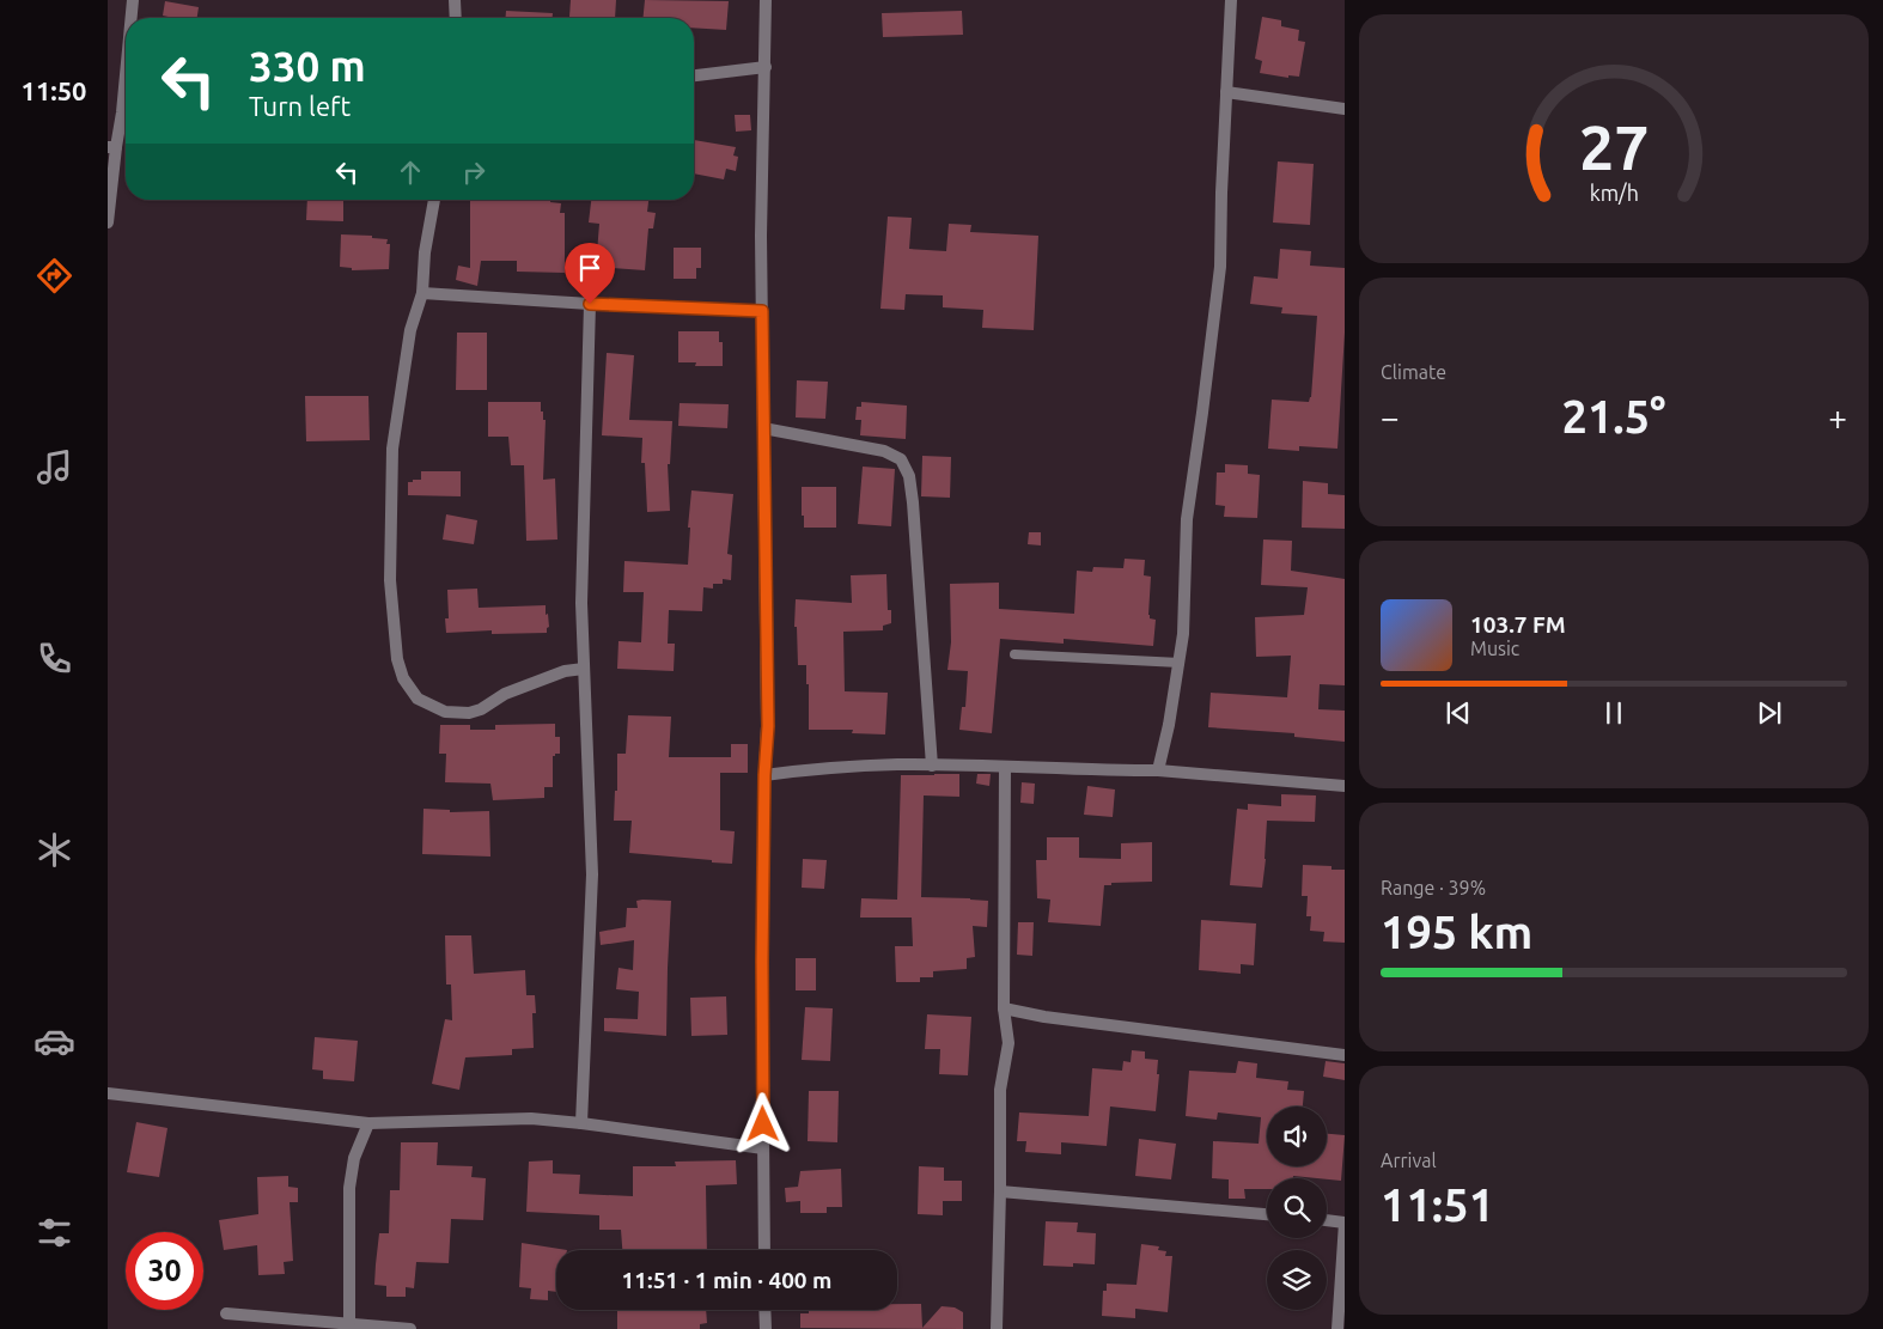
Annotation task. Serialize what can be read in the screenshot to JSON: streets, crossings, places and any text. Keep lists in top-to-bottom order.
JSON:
{
  "page": {
    "tabs": "11:50",
    "turn": ["330 m", "Turn left"],
    "tile": [
      "Climate",
      ["Range · 39%", "195 km"],
      ["Arrival", "11:51"]
    ],
    "heat": ["−", "21.5°", "+"],
    "song": ["103.7 FM", "Music"],
    "limit": "30",
    "trip": "11:51 · 1 min · 400 m",
    "gauge": ["27", "km/h"]
  }
}
